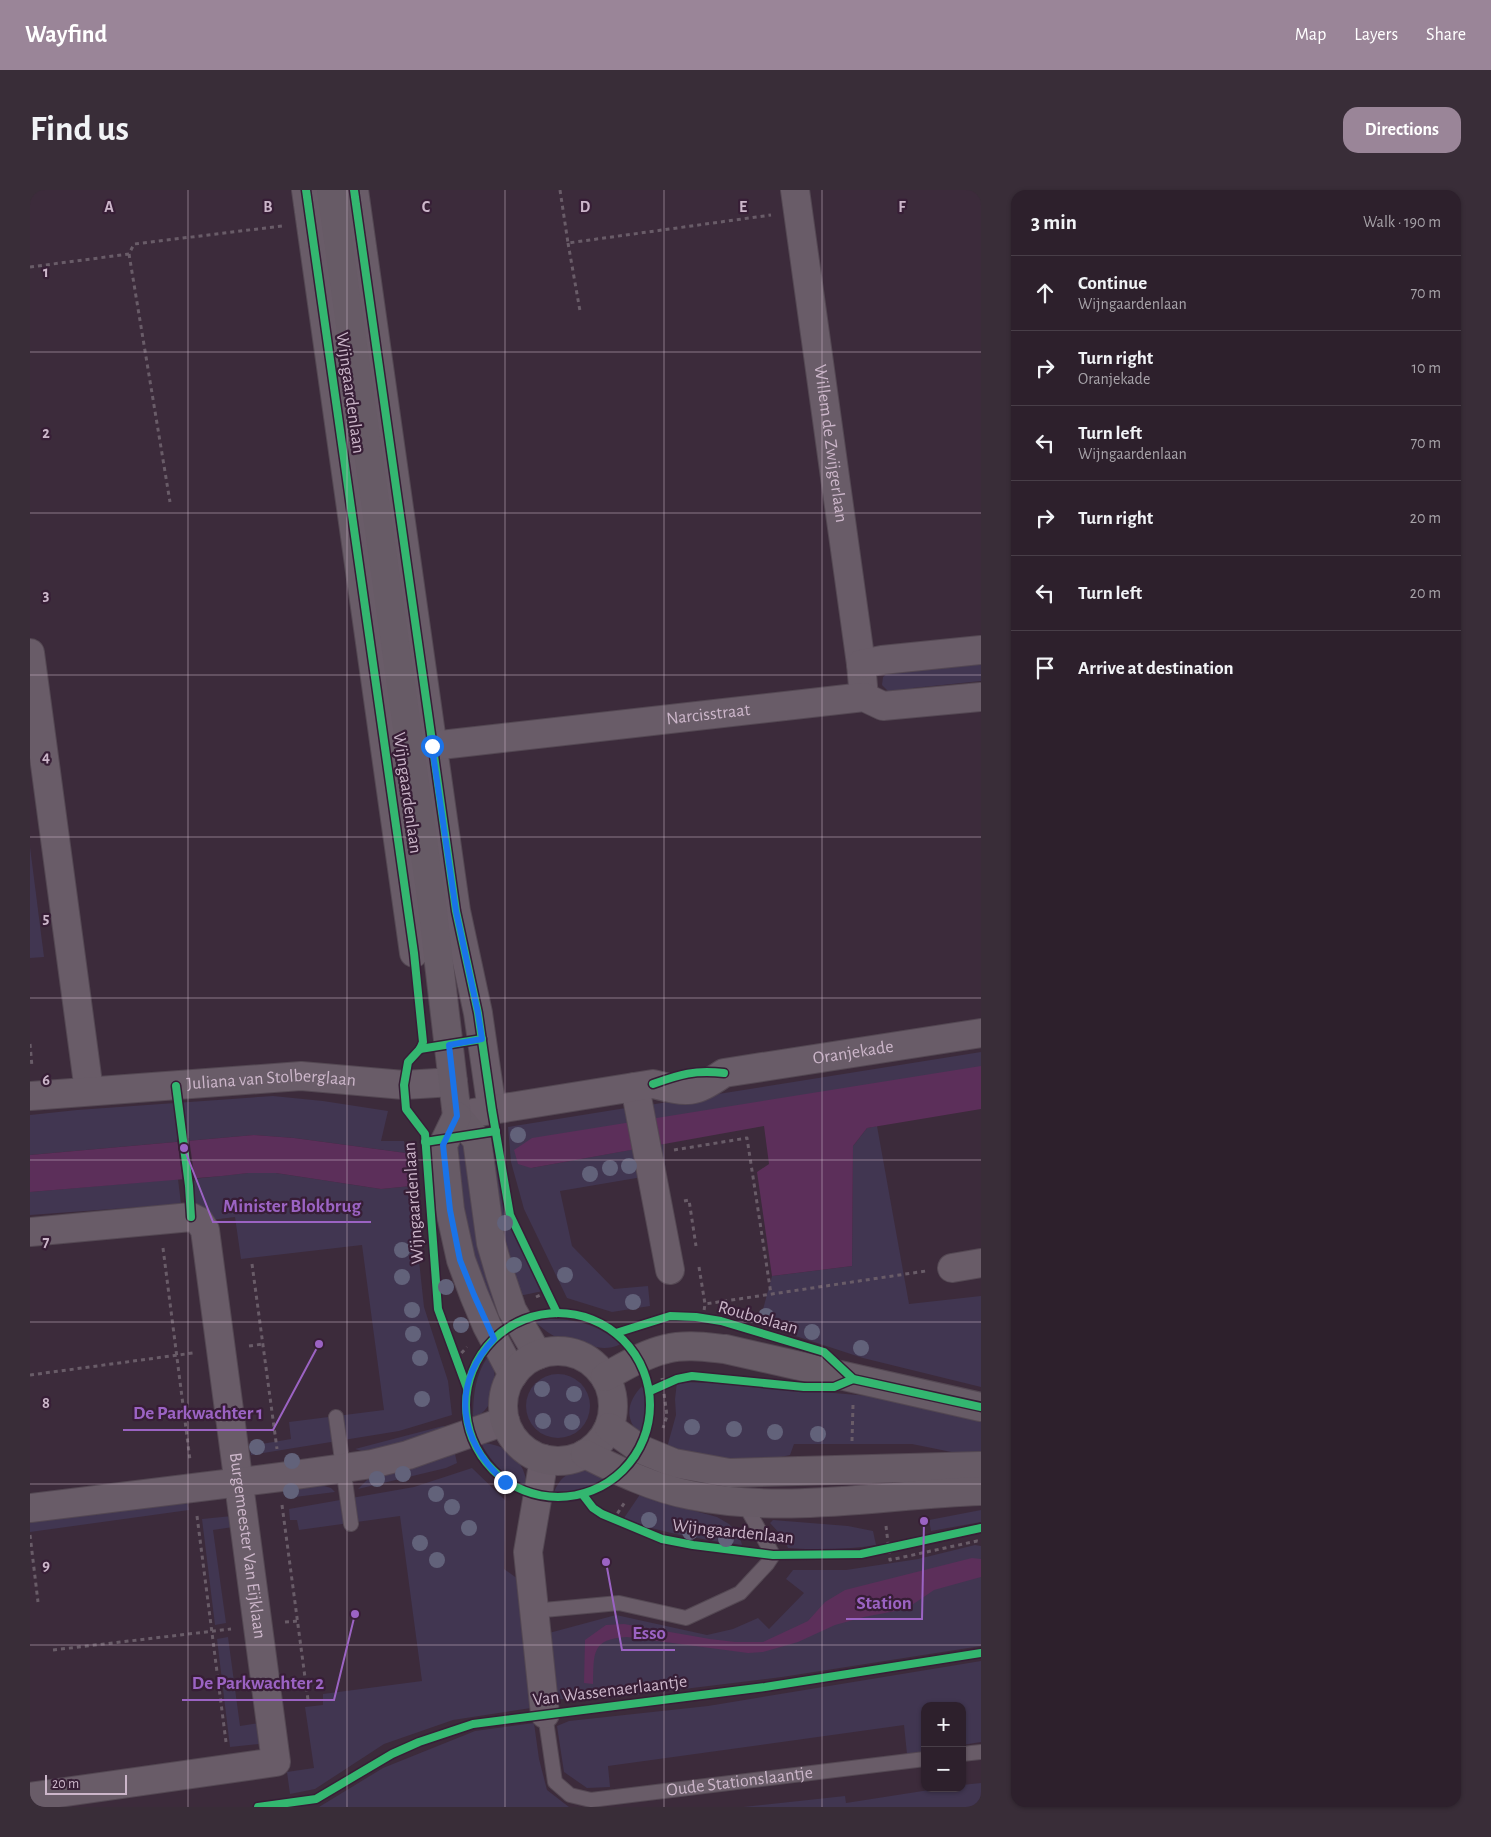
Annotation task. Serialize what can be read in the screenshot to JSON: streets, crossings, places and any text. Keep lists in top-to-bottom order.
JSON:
{
  "streets": {
    "main road": ["Wijngaardenlaan", "Rouboslaan"],
    "street": [
      "Willem de Zwijgerlaan",
      "Narcisstraat",
      "Oranjekade",
      "Juliana van Stolberglaan",
      "Burgemeester Van Eijklaan",
      "Oude Stationslaantje"
    ],
    "cycle path": ["Van Wassenaerlaantje"]
  },
  "crossings": [
    ["Wijngaardenlaan", "Narcisstraat"],
    ["Wijngaardenlaan", "Oranjekade"],
    ["Wijngaardenlaan", "Juliana van Stolberglaan"],
    ["Wijngaardenlaan", "Rouboslaan"],
    ["Wijngaardenlaan", "Oude Stationslaantje"],
    ["Willem de Zwijgerlaan", "Narcisstraat"],
    ["Rouboslaan", "Oude Stationslaantje"]
  ],
  "places": [
    "Minister Blokbrug",
    "De Parkwachter 1",
    "Station",
    "Esso",
    "De Parkwachter 2"
  ],
  "scale_bar": "20 m",
  "page": {
    "header": "Wayfind",
    "nav": ["Map", "Layers", "Share"],
    "buttons": "Directions",
    "title": "Find us",
    "heading": ["3 min", "Walk · 190 m"],
    "list": [
      ["Continue", "Wijngaardenlaan", "70 m"],
      ["Turn right", "Oranjekade", "10 m"],
      ["Turn left", "Wijngaardenlaan", "70 m"],
      ["Turn right", "20 m"],
      ["Turn left", "20 m"],
      "Arrive at destination"
    ],
    "map_buttons": ["+", "−"],
    "scale": "20 m"
  },
  "grid": {
    "columns": [
      "A",
      "B",
      "C",
      "D",
      "E",
      "F"
    ],
    "rows": [
      "1",
      "2",
      "3",
      "4",
      "5",
      "6",
      "7",
      "8",
      "9"
    ]
  }
}
